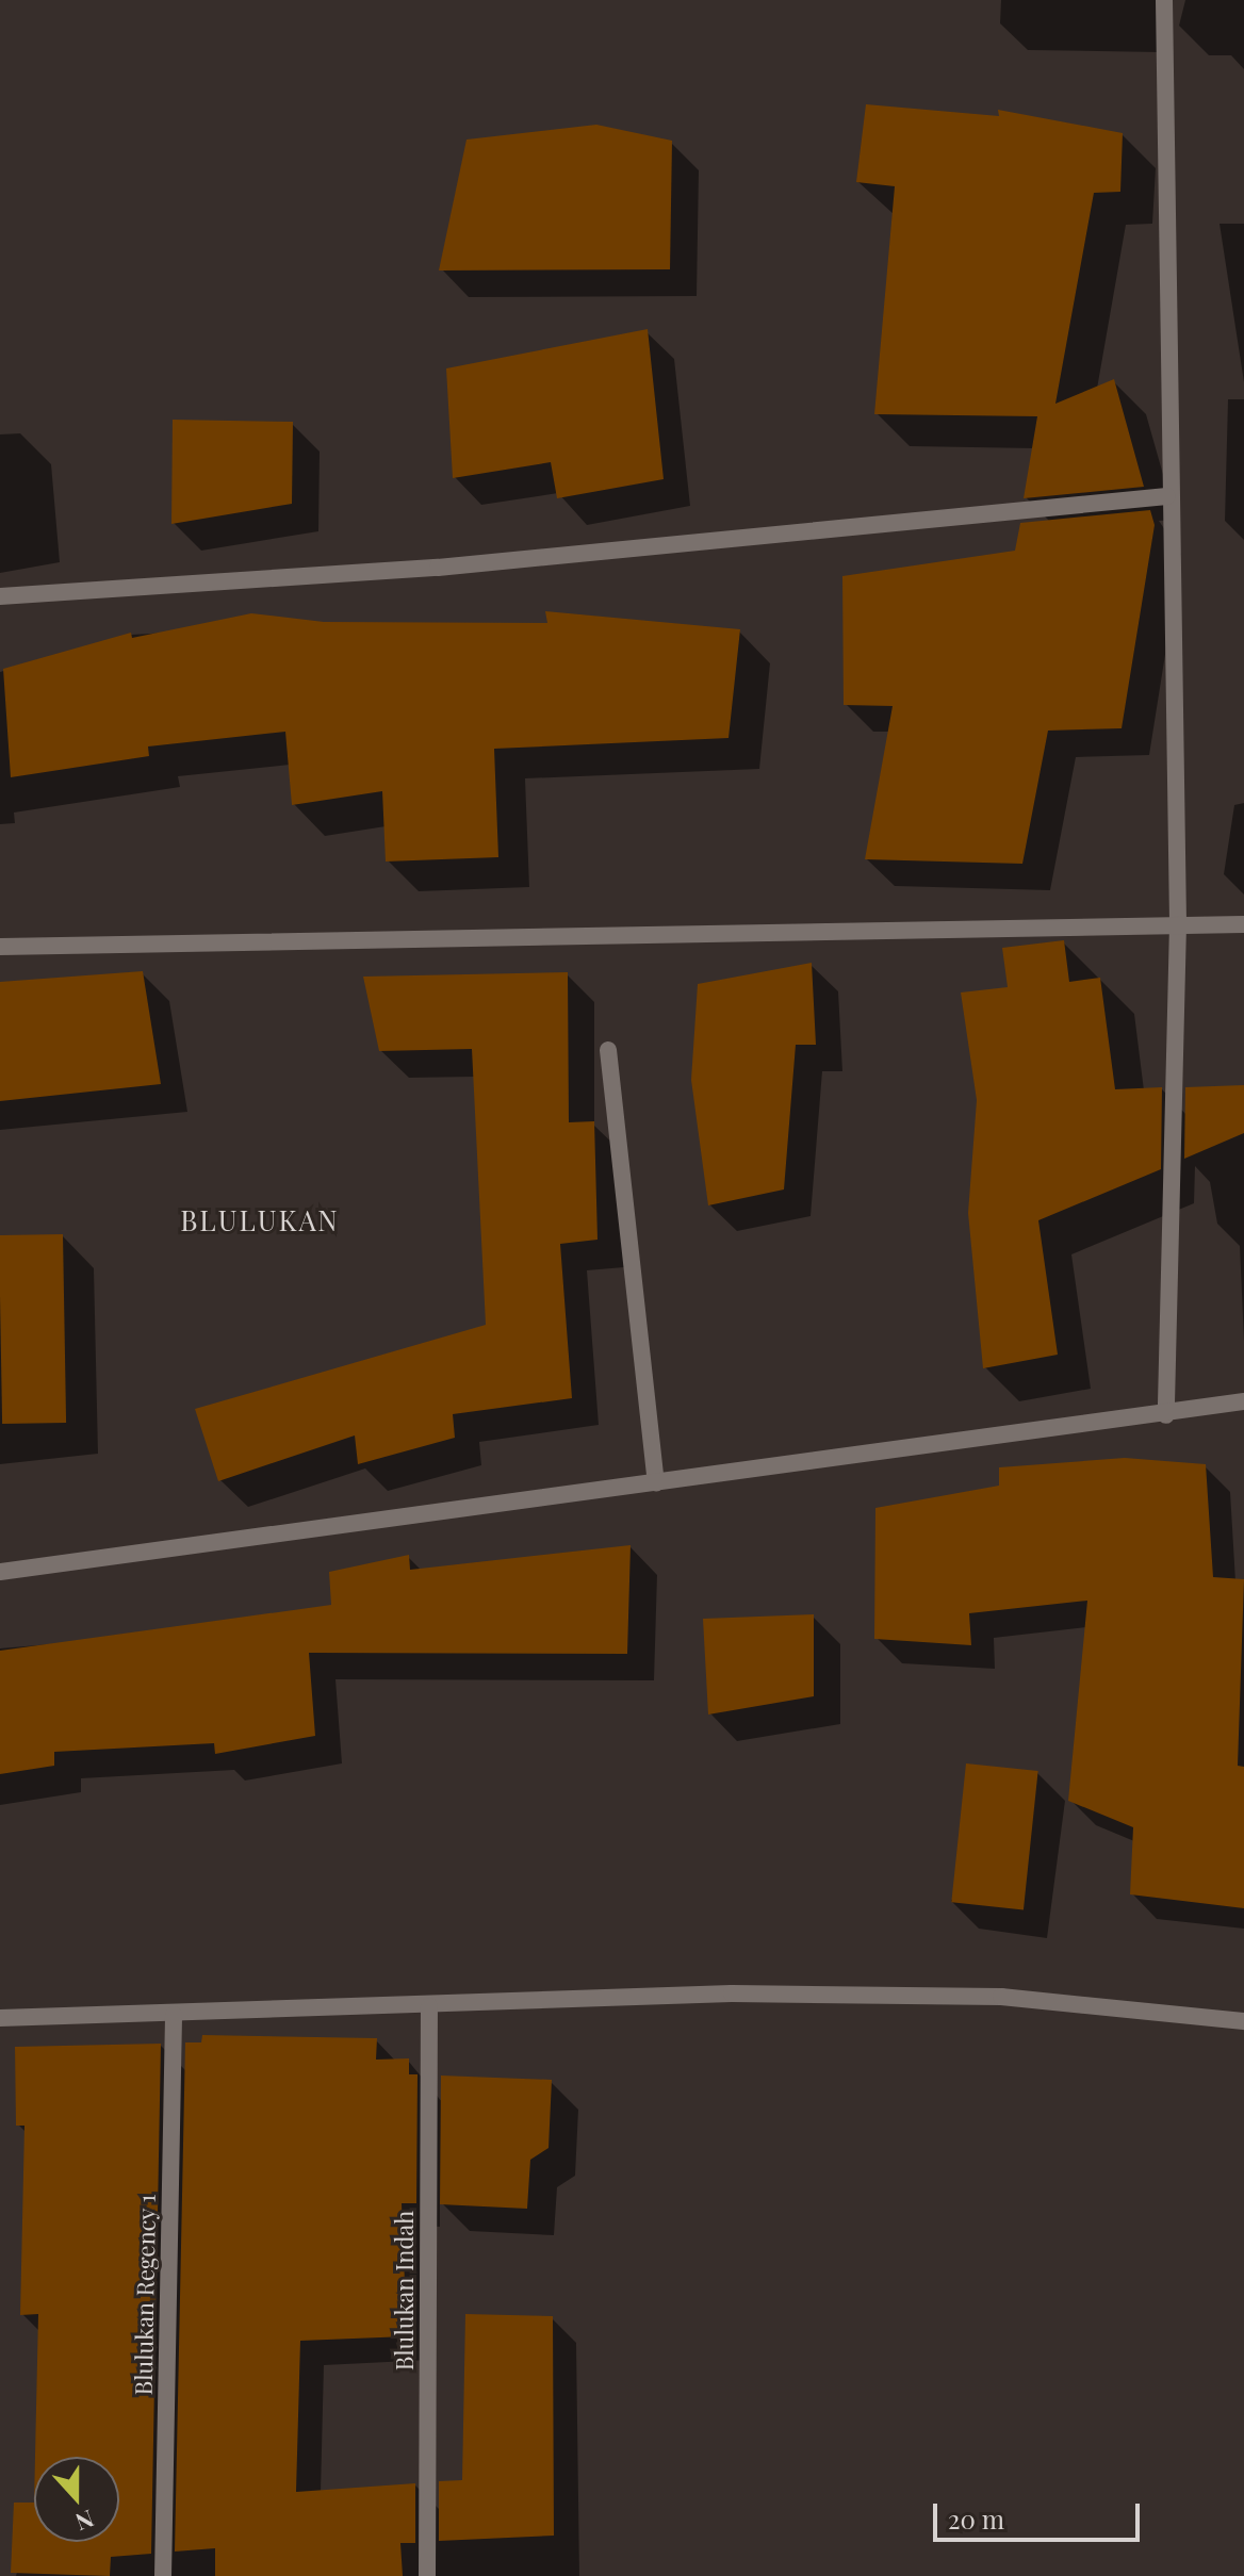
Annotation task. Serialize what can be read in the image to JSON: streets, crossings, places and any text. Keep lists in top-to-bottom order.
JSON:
{
  "streets": {
    "street": ["Blulukan Indah", "Blulukan Regency 1"]
  },
  "districts": ["BLULUKAN"],
  "scale_bar": "20 m",
  "north": "bottom"
}
